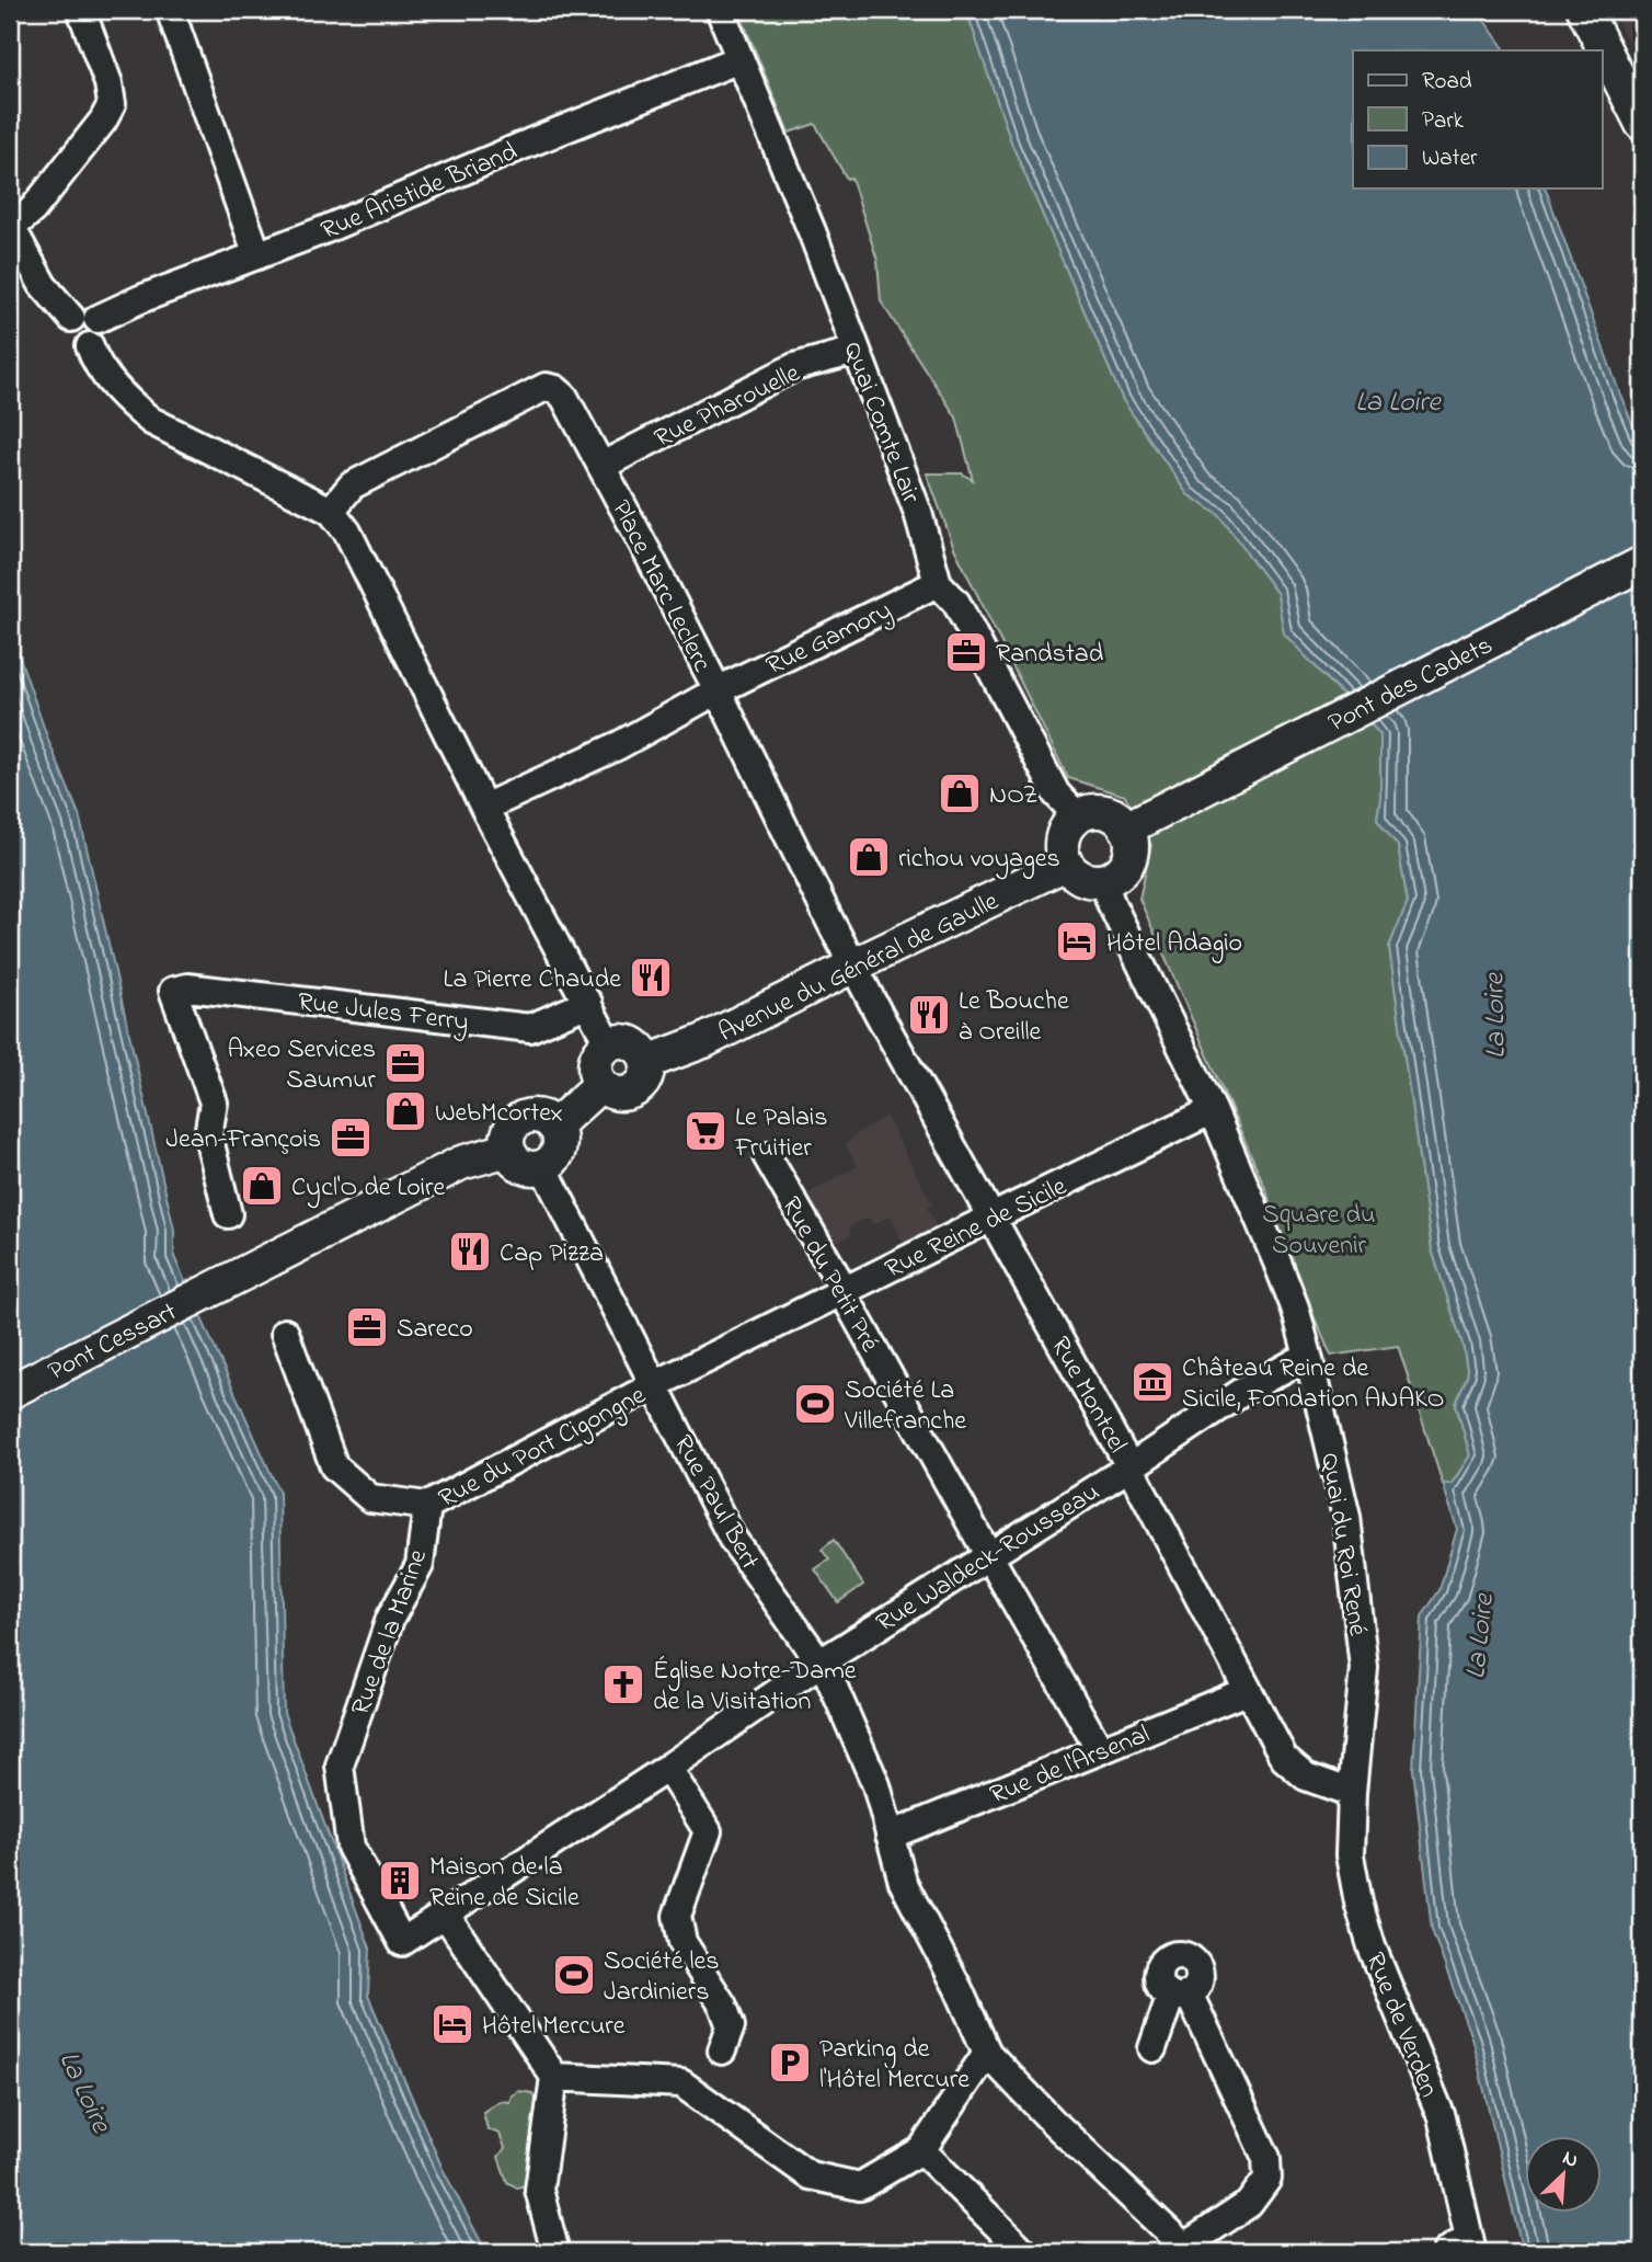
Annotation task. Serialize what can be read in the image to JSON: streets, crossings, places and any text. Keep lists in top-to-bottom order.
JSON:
{
  "streets": {
    "main road": ["Pont des Cadets", "Avenue du Général de Gaulle", "Pont Cessart"],
    "street": [
      "Rue Aristide Briand",
      "Rue Pharouelle",
      "Quai Comte Lair",
      "Place Marc Leclerc",
      "Rue Gamory",
      "Rue Jules Ferry",
      "Rue Reine de Sicile",
      "Rue du Petit Pré",
      "Rue Montcel",
      "Rue du Port Cigongne",
      "Rue Paul Bert",
      "Quai du Roi René",
      "Rue Waldeck-Rousseau",
      "Rue de la Marine",
      "Rue de l'Arsenal",
      "Rue de Verden"
    ]
  },
  "crossings": [
    ["Rue Aristide Briand", "Quai Comte Lair"],
    ["Rue Pharouelle", "Quai Comte Lair"],
    ["Rue Pharouelle", "Place Marc Leclerc"],
    ["Quai Comte Lair", "Rue Gamory"],
    ["Quai Comte Lair", "Pont des Cadets"],
    ["Quai Comte Lair", "Avenue du Général de Gaulle"],
    ["Quai Comte Lair", "Quai du Roi René"],
    ["Place Marc Leclerc", "Rue Gamory"],
    ["Place Marc Leclerc", "Rue Montcel"],
    ["Rue Gamory", "Rue Montcel"],
    ["Pont des Cadets", "Avenue du Général de Gaulle"],
    ["Pont des Cadets", "Quai du Roi René"],
    ["Avenue du Général de Gaulle", "Rue Montcel"],
    ["Avenue du Général de Gaulle", "Quai du Roi René"],
    ["Rue Reine de Sicile", "Rue du Petit Pré"],
    ["Rue Reine de Sicile", "Rue Montcel"],
    ["Rue Reine de Sicile", "Rue du Port Cigongne"],
    ["Rue Reine de Sicile", "Rue Paul Bert"],
    ["Rue Reine de Sicile", "Quai du Roi René"],
    ["Rue du Petit Pré", "Rue Waldeck-Rousseau"],
    ["Rue du Petit Pré", "Rue de l'Arsenal"],
    ["Pont Cessart", "Rue Paul Bert"],
    ["Rue Montcel", "Quai du Roi René"],
    ["Rue Montcel", "Rue Waldeck-Rousseau"],
    ["Rue Montcel", "Rue de l'Arsenal"],
    ["Rue Montcel", "Rue de Verden"],
    ["Rue du Port Cigongne", "Rue Paul Bert"],
    ["Rue du Port Cigongne", "Rue de la Marine"],
    ["Rue Paul Bert", "Rue Waldeck-Rousseau"],
    ["Rue Paul Bert", "Rue de l'Arsenal"],
    ["Quai du Roi René", "Rue Waldeck-Rousseau"],
    ["Quai du Roi René", "Rue de Verden"],
    ["Rue Waldeck-Rousseau", "Rue de la Marine"]
  ],
  "water": ["La Loire"],
  "parks": ["Square du Souvenir"],
  "places": {
    "office": [
      "Randstad",
      "Axeo Services Saumur",
      "Jean-François",
      "Sareco"
    ],
    "shop": [
      "NOZ",
      "richou voyages",
      "WebMcortex",
      "Cycl'O de Loire"
    ],
    "hotel": ["Hôtel Adagio", "Hôtel Mercure"],
    "restaurant": ["La Pierre Chaude", "Le Bouche à Oreille", "Cap Pizza"],
    "supermarket": ["Le Palais Fruitier"],
    "museum": ["Château Reine de Sicile, Fondation ANAKO"],
    "sports": ["Société La Villefranche", "Société les Jardiniers"],
    "church": ["Église Notre-Dame de la Visitation"],
    "building": ["Maison de la Reine de Sicile"],
    "parking": ["Parking de l'Hôtel Mercure"]
  },
  "legend": ["Road", "Park", "Water"],
  "north": "top right"
}
